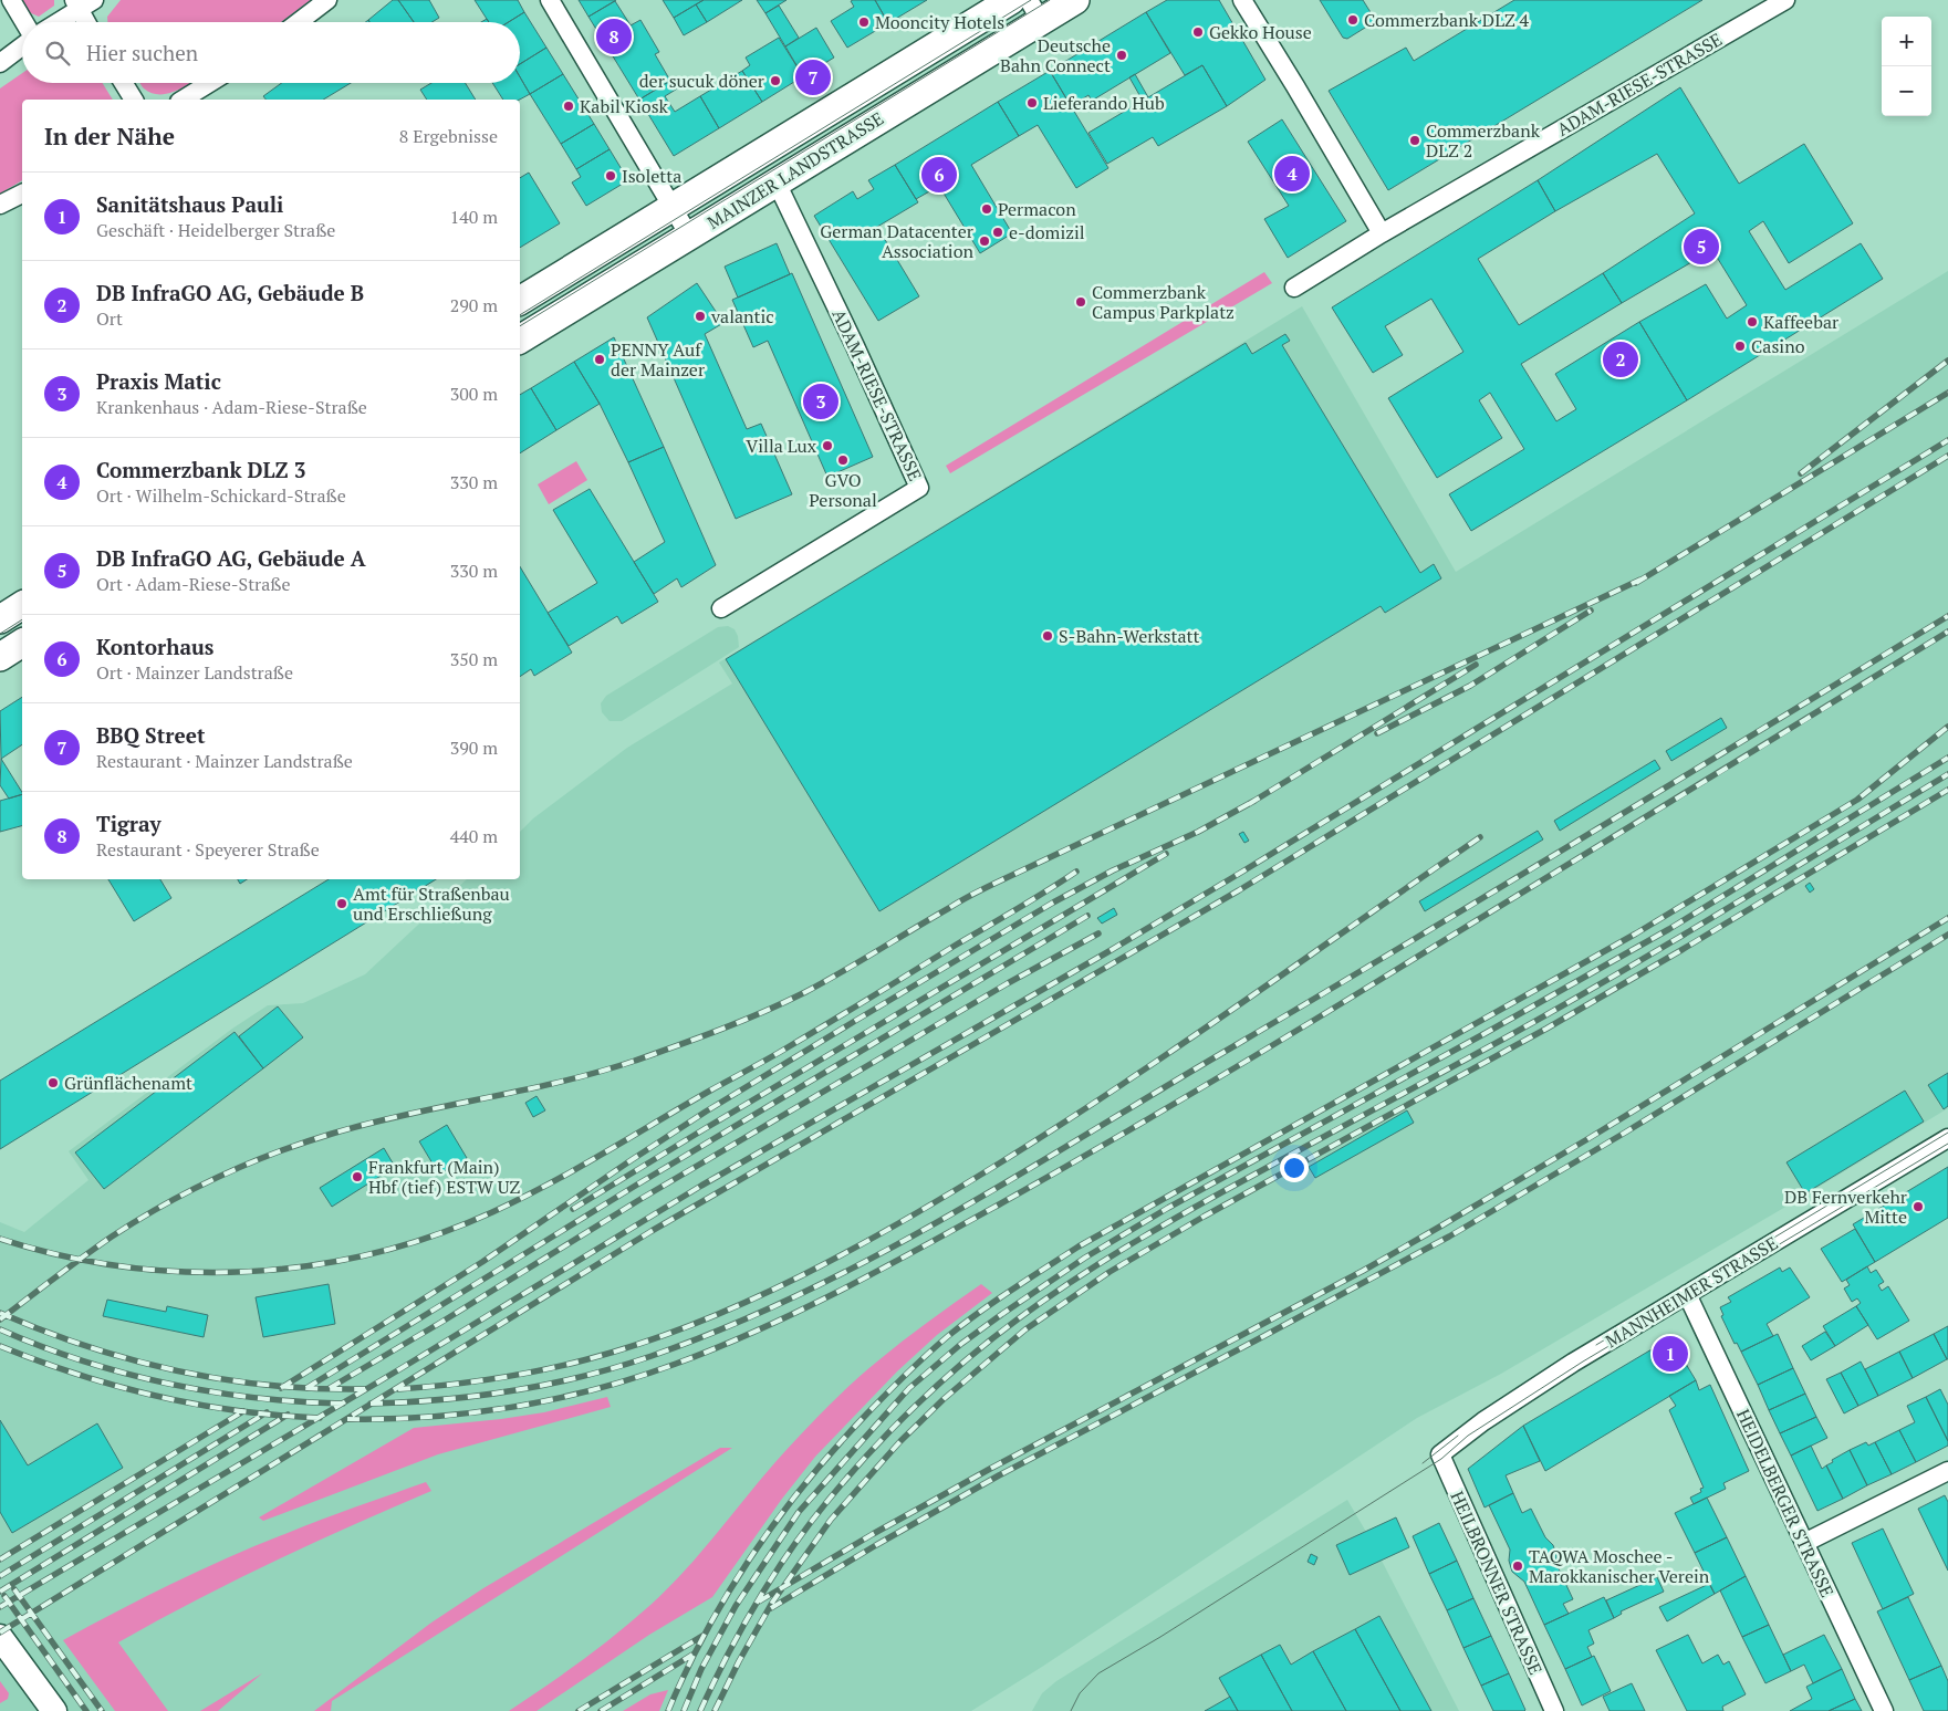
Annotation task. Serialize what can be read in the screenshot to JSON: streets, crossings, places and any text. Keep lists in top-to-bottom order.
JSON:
{
  "streets": {
    "main road": ["MAINZER LANDSTRASSE"],
    "street": [
      "ADAM-RIESE-STRASSE",
      "MANNHEIMER STRASSE",
      "HEIDELBERGER STRASSE",
      "HEILBRONNER STRASSE"
    ]
  },
  "crossings": [
    ["ADAM-RIESE-STRASSE", "MAINZER LANDSTRASSE"],
    ["MANNHEIMER STRASSE", "HEIDELBERGER STRASSE"],
    ["MANNHEIMER STRASSE", "HEILBRONNER STRASSE"]
  ],
  "places": [
    "Commerzbank DLZ 4",
    "Mooncity Hotels",
    "Gekko House",
    "Deutsche Bahn Connect",
    "der sucuk döner",
    "Lieferando Hub",
    "Kabil Kiosk",
    "Commerzbank DLZ 2",
    "Isoletta",
    "Permacon",
    "e-domizil",
    "German Datacenter Association",
    "Commerzbank Campus Parkplatz",
    "valantic",
    "Kaffeebar",
    "Casino",
    "PENNY Auf der Mainzer",
    "Villa Lux",
    "GVO Personal",
    "S-Bahn-Werkstatt",
    "Amt für Straßenbau und Erschließung",
    "Grünflächenamt",
    "Frankfurt (Main) Hbf (tief) ESTW UZ",
    "DB Fernverkehr Mitte",
    "TAQWA Moschee - Marokkanischer Verein"
  ],
  "page": {
    "map_buttons": ["+", "−"],
    "pins": [
      "8",
      "7",
      "4",
      "6",
      "5",
      "2",
      "3",
      "1"
    ],
    "search": "Hier suchen",
    "heading": ["In der Nähe", "8 Ergebnisse"],
    "list": [
      {
        "mark": "1",
        "name": "Sanitätshaus Pauli",
        "note": "Geschäft · Heidelberger Straße",
        "value": "140 m"
      },
      {
        "mark": "2",
        "name": "DB InfraGO AG, Gebäude B",
        "note": "Ort",
        "value": "290 m"
      },
      {
        "mark": "3",
        "name": "Praxis Matic",
        "note": "Krankenhaus · Adam-Riese-Straße",
        "value": "300 m"
      },
      {
        "mark": "4",
        "name": "Commerzbank DLZ 3",
        "note": "Ort · Wilhelm-Schickard-Straße",
        "value": "330 m"
      },
      {
        "mark": "5",
        "name": "DB InfraGO AG, Gebäude A",
        "note": "Ort · Adam-Riese-Straße",
        "value": "330 m"
      },
      {
        "mark": "6",
        "name": "Kontorhaus",
        "note": "Ort · Mainzer Landstraße",
        "value": "350 m"
      },
      {
        "mark": "7",
        "name": "BBQ Street",
        "note": "Restaurant · Mainzer Landstraße",
        "value": "390 m"
      },
      {
        "mark": "8",
        "name": "Tigray",
        "note": "Restaurant · Speyerer Straße",
        "value": "440 m"
      }
    ]
  }
}
